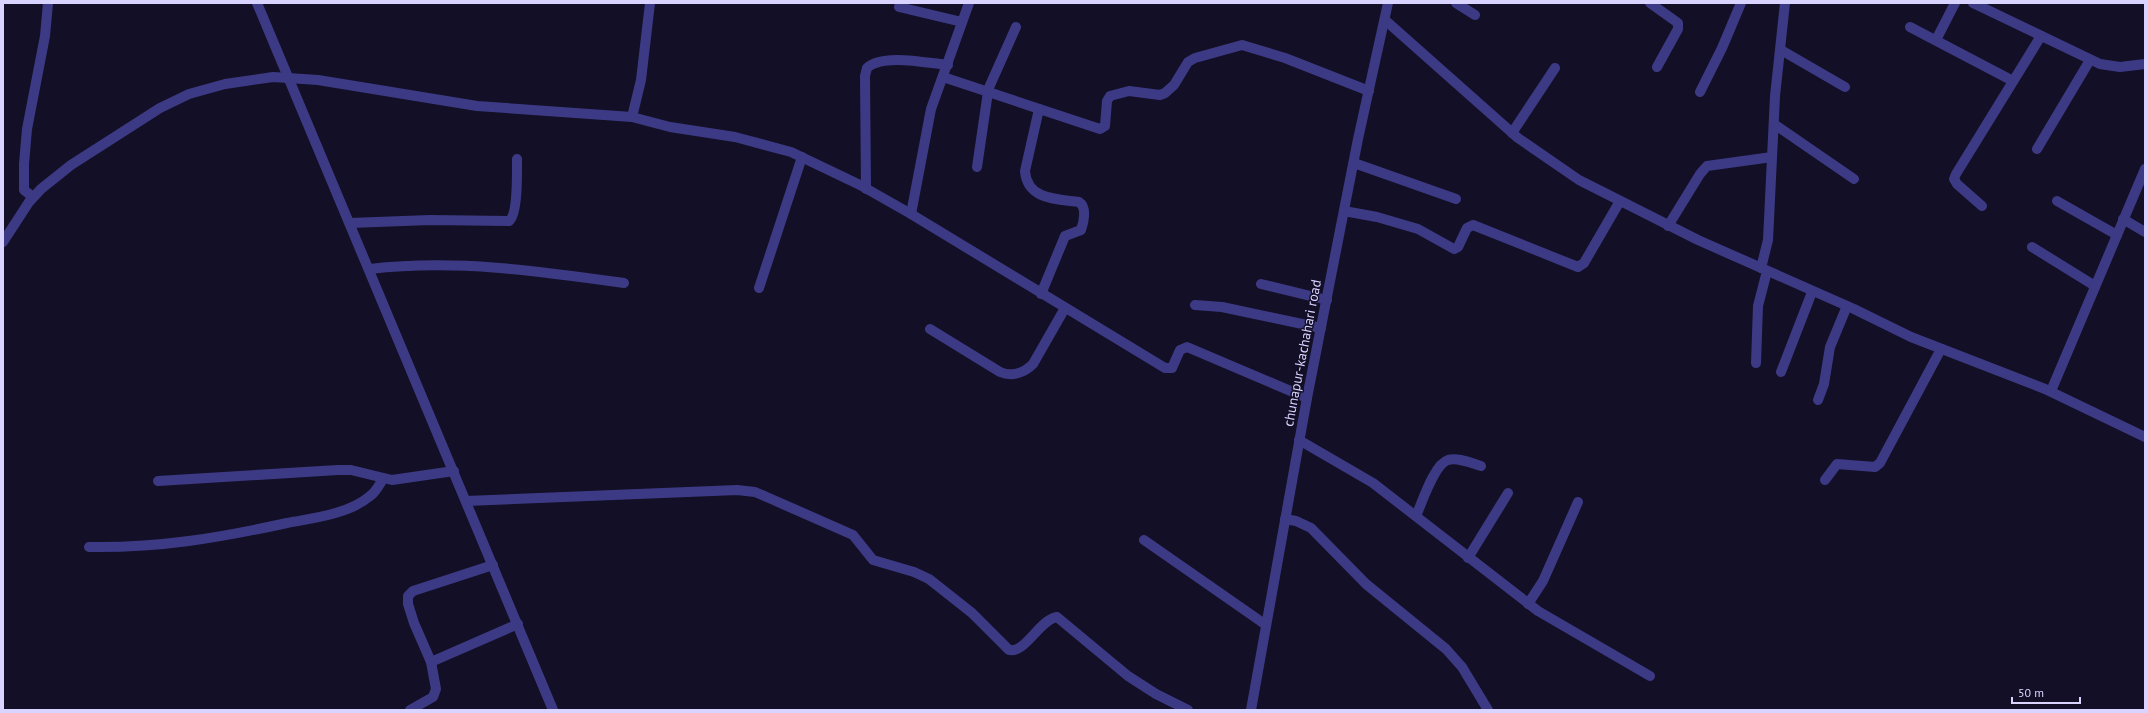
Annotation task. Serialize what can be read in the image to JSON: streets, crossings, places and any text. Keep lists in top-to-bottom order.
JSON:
{
  "streets": {
    "street": ["chunapur-kachahari road"]
  },
  "scale_bar": "50 m"
}
